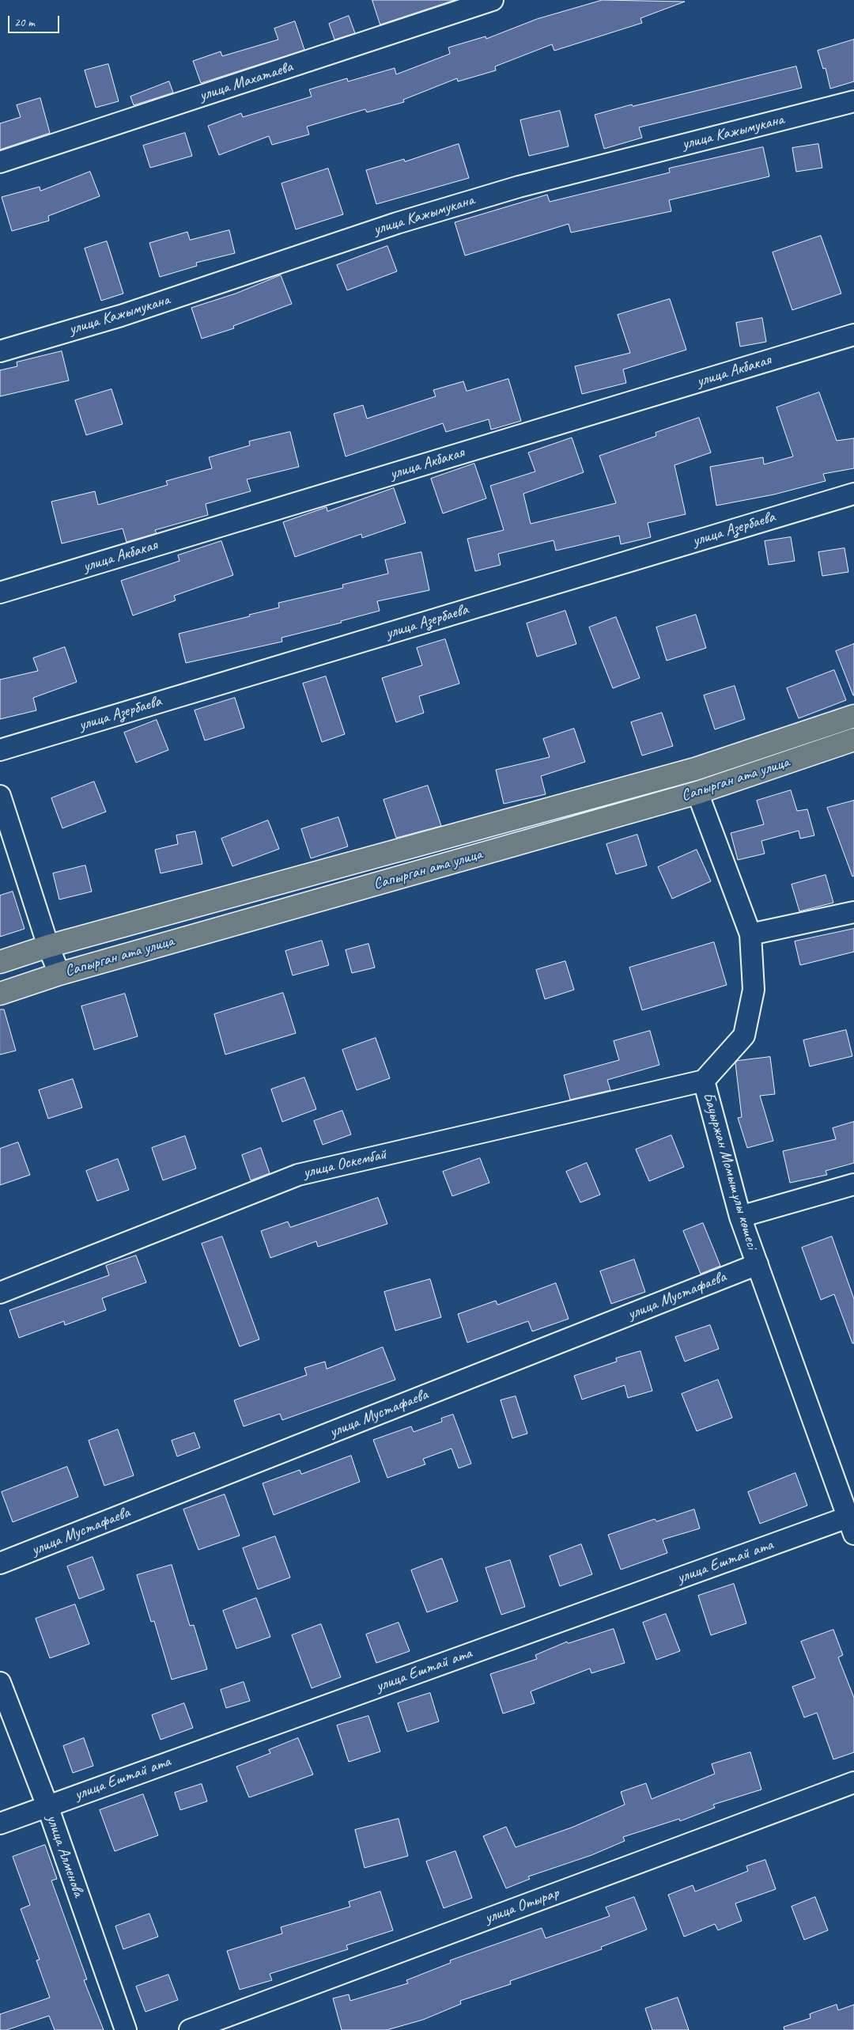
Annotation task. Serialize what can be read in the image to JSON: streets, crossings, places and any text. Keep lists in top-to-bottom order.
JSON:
{
  "streets": {
    "main road": ["Сапырган ата улица"],
    "street": [
      "улица Махатаева",
      "улица Кажымукана",
      "улица Акбакая",
      "улица Азербаева",
      "улица Оскембай",
      "Бауыржан Момышұлы көшесі",
      "улица Мустафаева",
      "улица Ештай ата",
      "улица Алменова",
      "улица Отырар"
    ]
  },
  "crossings": [
    ["Сапырган ата улица", "Бауыржан Момышұлы көшесі"],
    ["улица Оскембай", "Бауыржан Момышұлы көшесі"],
    ["Бауыржан Момышұлы көшесі", "улица Мустафаева"],
    ["Бауыржан Момышұлы көшесі", "улица Ештай ата"],
    ["улица Ештай ата", "улица Алменова"]
  ],
  "scale_bar": "20 m"
}
